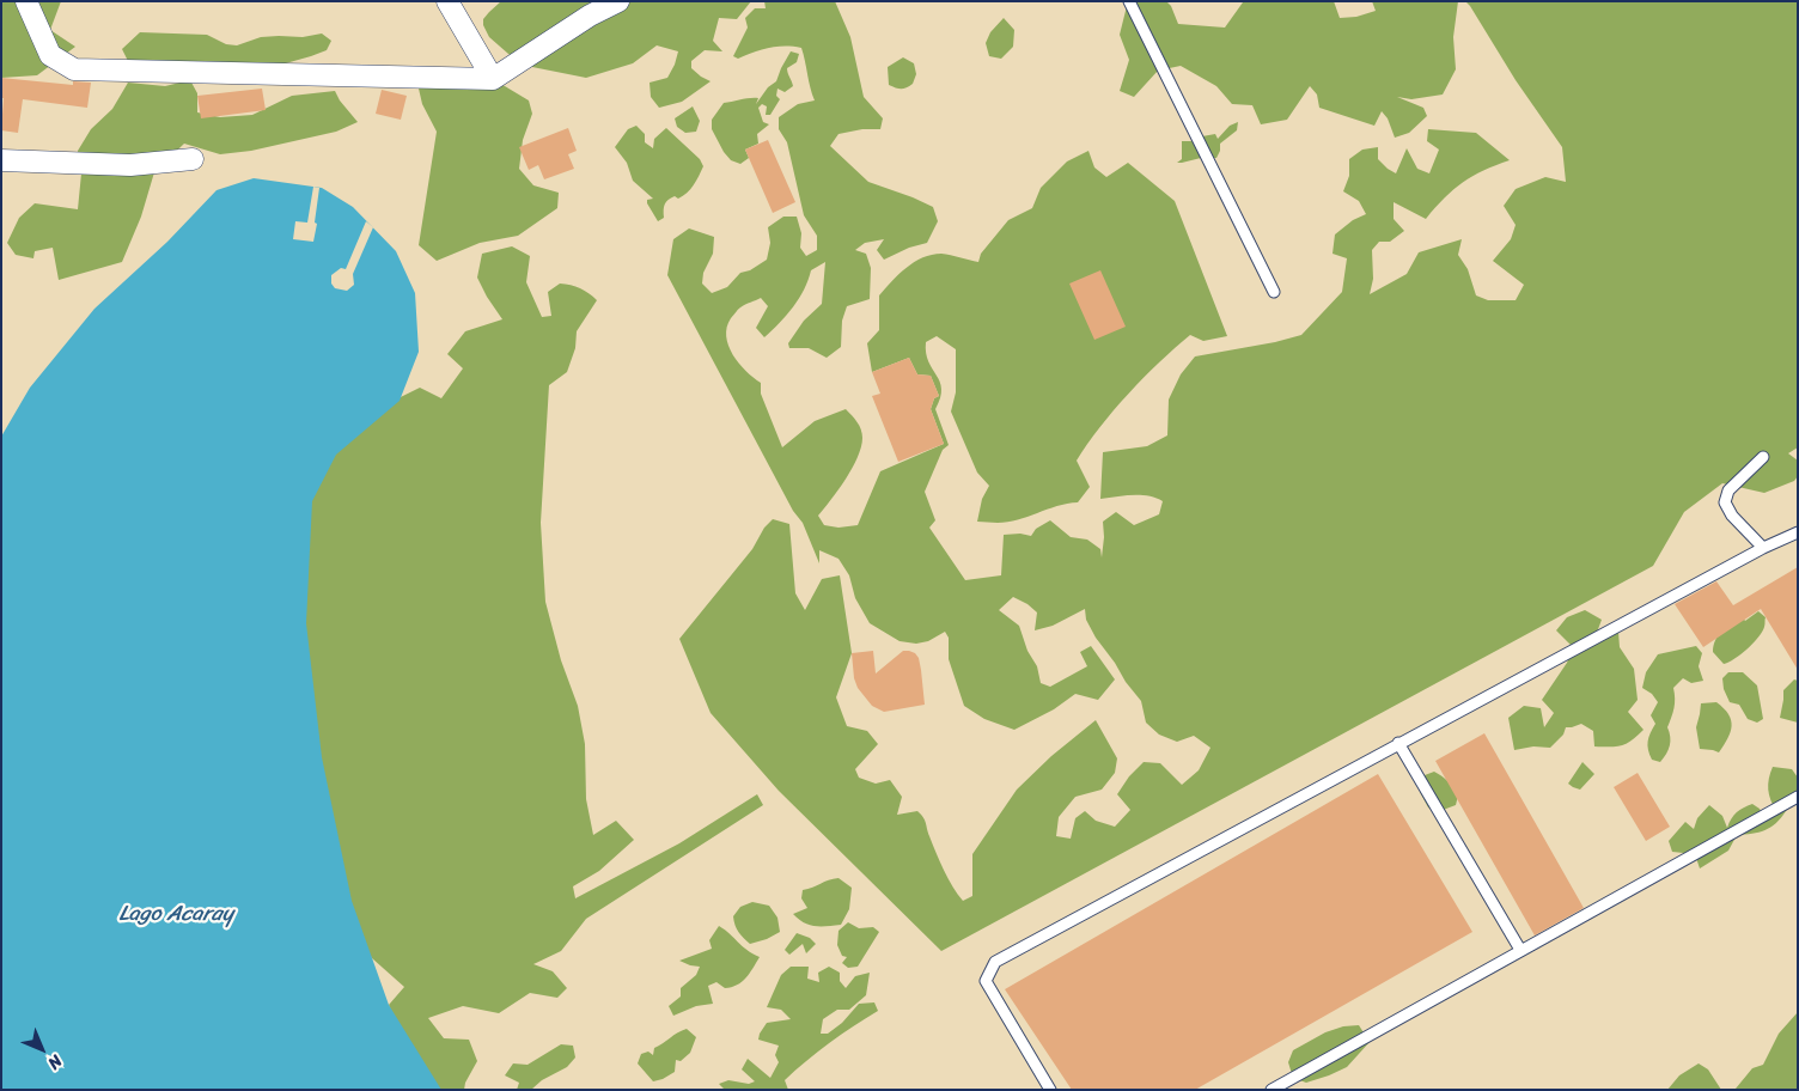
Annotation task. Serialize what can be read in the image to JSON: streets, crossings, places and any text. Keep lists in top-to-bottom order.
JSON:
{
  "water": ["Lago Acaray"],
  "north": "bottom right"
}
